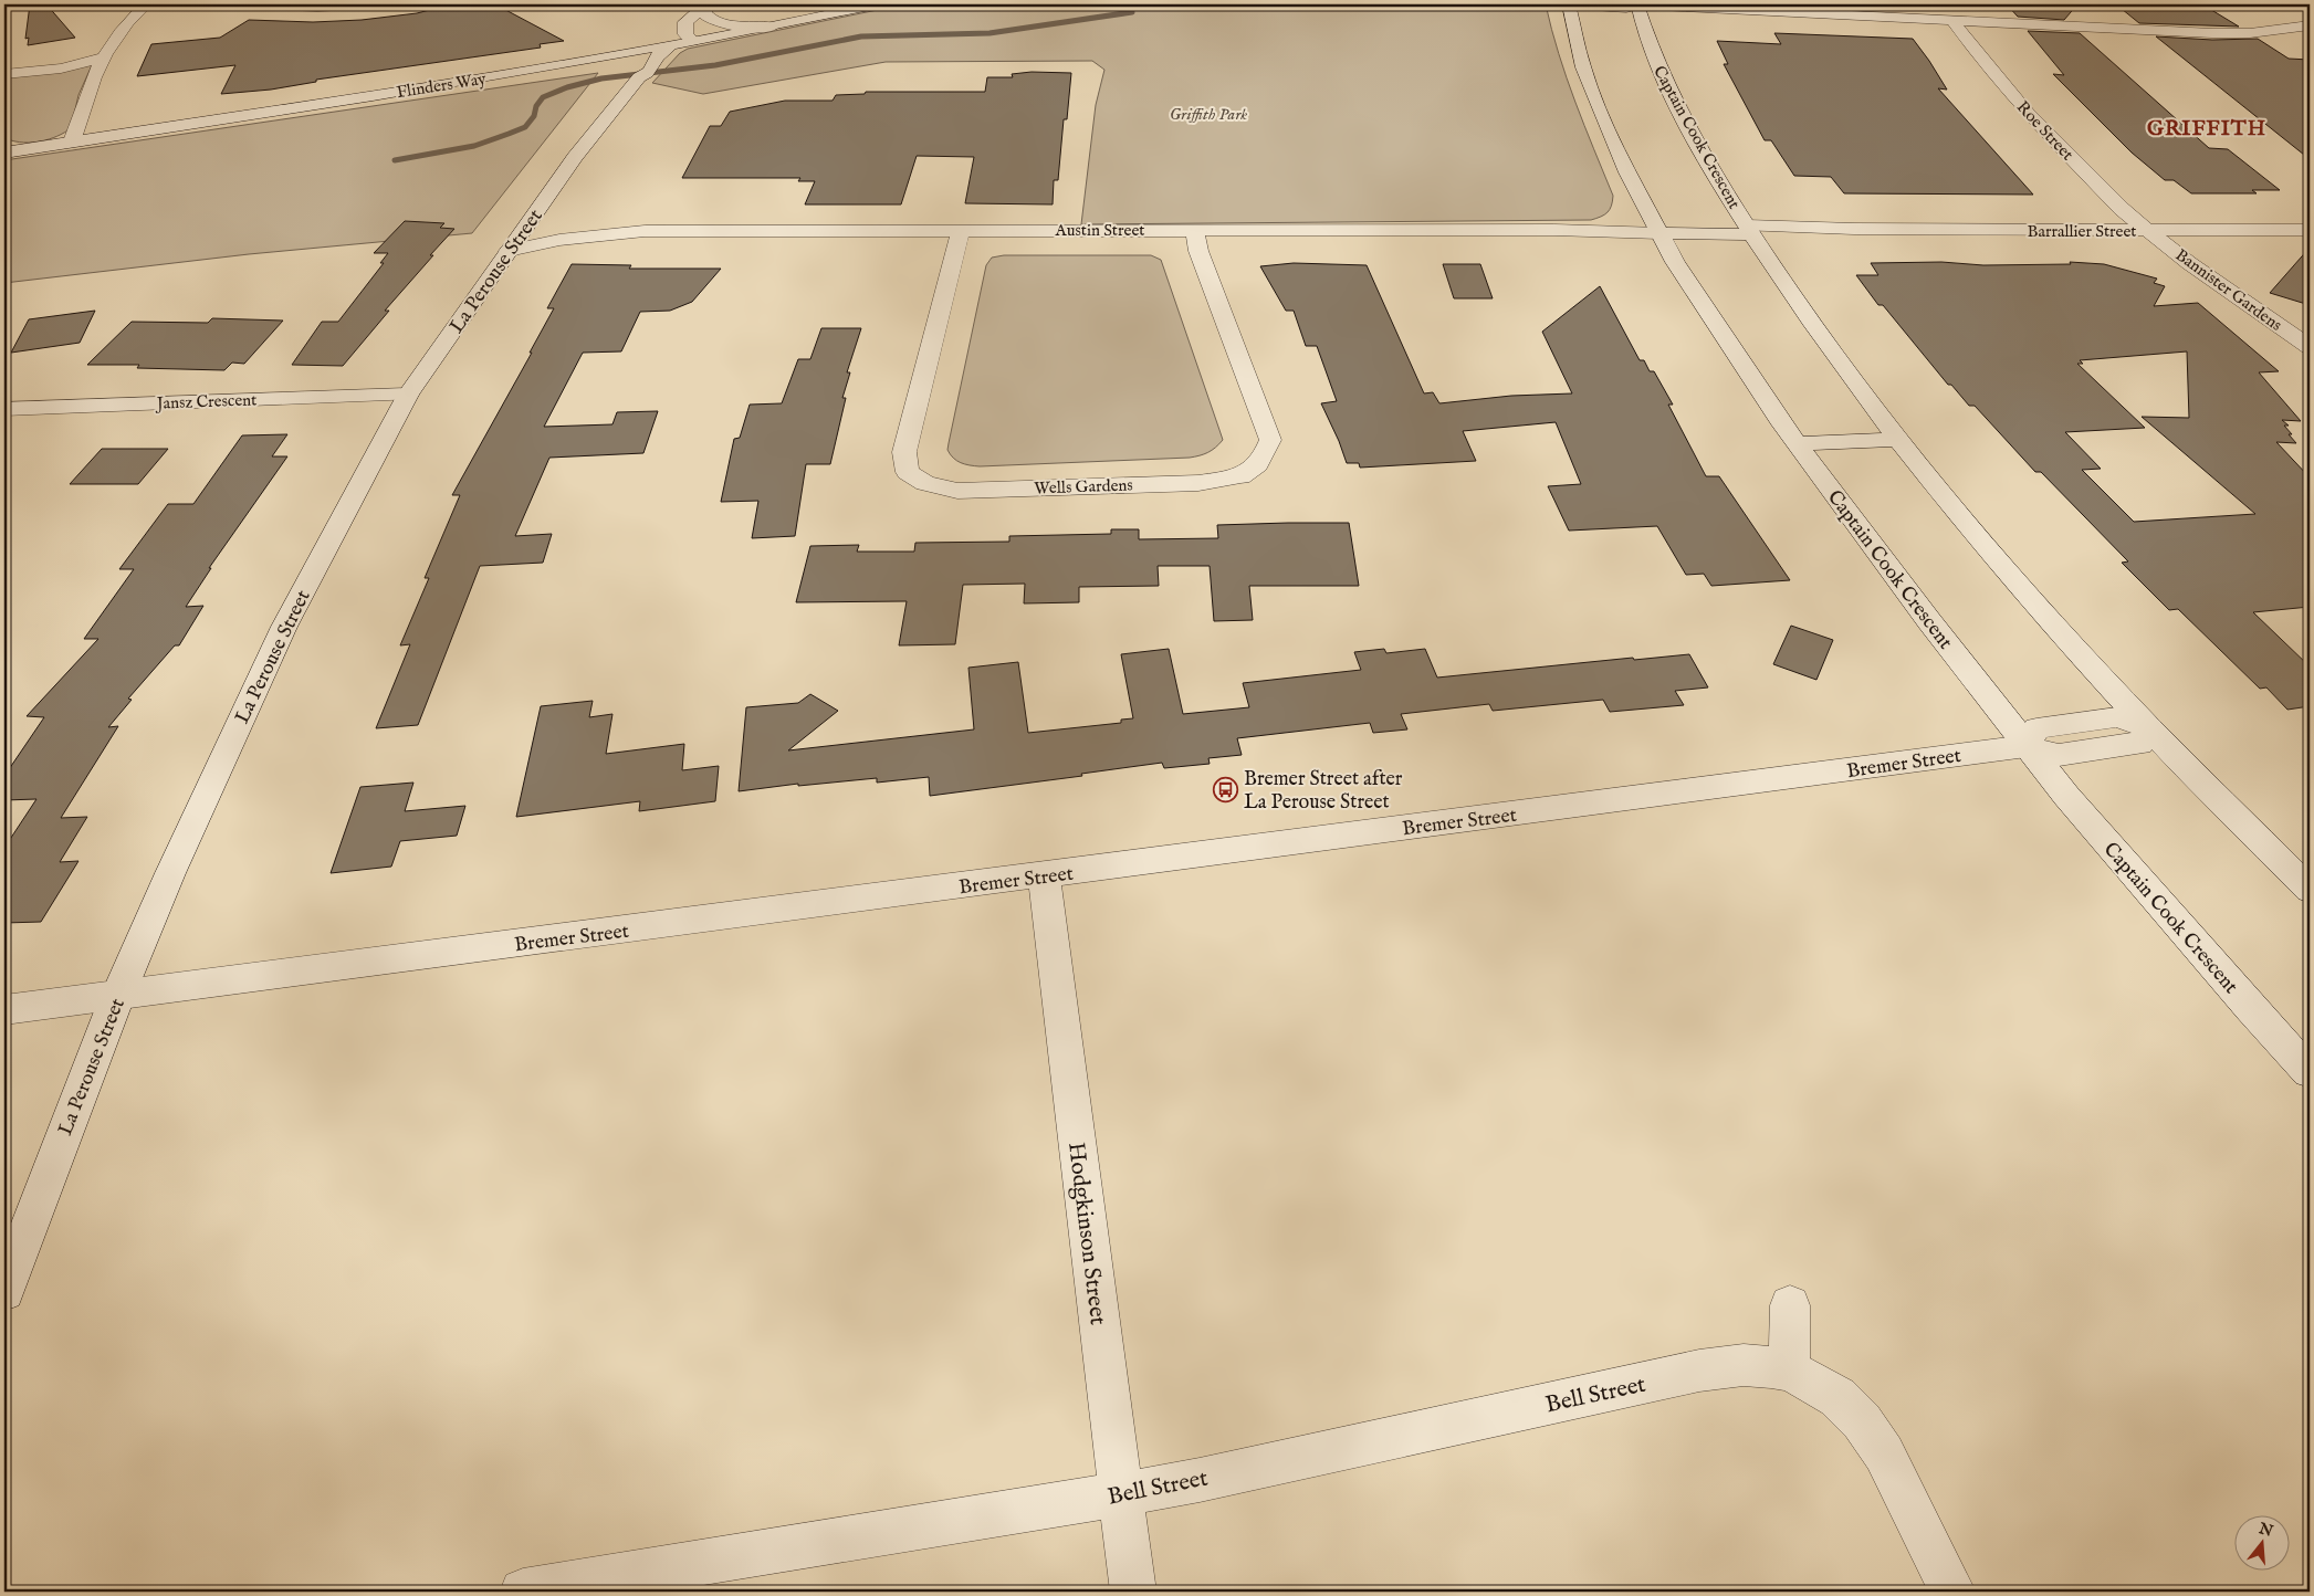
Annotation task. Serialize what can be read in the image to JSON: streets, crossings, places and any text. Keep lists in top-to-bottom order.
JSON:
{
  "streets": {
    "street": [
      "Flinders Way",
      "Roe Street",
      "Captain Cook Crescent",
      "Austin Street",
      "Barrallier Street",
      "La Perouse Street",
      "Bannister Gardens",
      "Jansz Crescent",
      "Wells Gardens",
      "Bremer Street",
      "Hodgkinson Street",
      "Bell Street"
    ]
  },
  "crossings": [
    ["Flinders Way", "La Perouse Street"],
    ["Roe Street", "Barrallier Street"],
    ["Roe Street", "Bannister Gardens"],
    ["Captain Cook Crescent", "Austin Street"],
    ["Captain Cook Crescent", "Barrallier Street"],
    ["Captain Cook Crescent", "Bremer Street"],
    ["Austin Street", "Barrallier Street"],
    ["Austin Street", "La Perouse Street"],
    ["Austin Street", "Wells Gardens"],
    ["Barrallier Street", "Bannister Gardens"],
    ["La Perouse Street", "Jansz Crescent"],
    ["La Perouse Street", "Bremer Street"],
    ["Bremer Street", "Hodgkinson Street"],
    ["Hodgkinson Street", "Bell Street"]
  ],
  "districts": ["GRIFFITH"],
  "parks": ["Griffith Park"],
  "places": {
    "bus stop": ["Bremer Street after La Perouse Street"]
  },
  "north": "top"
}
